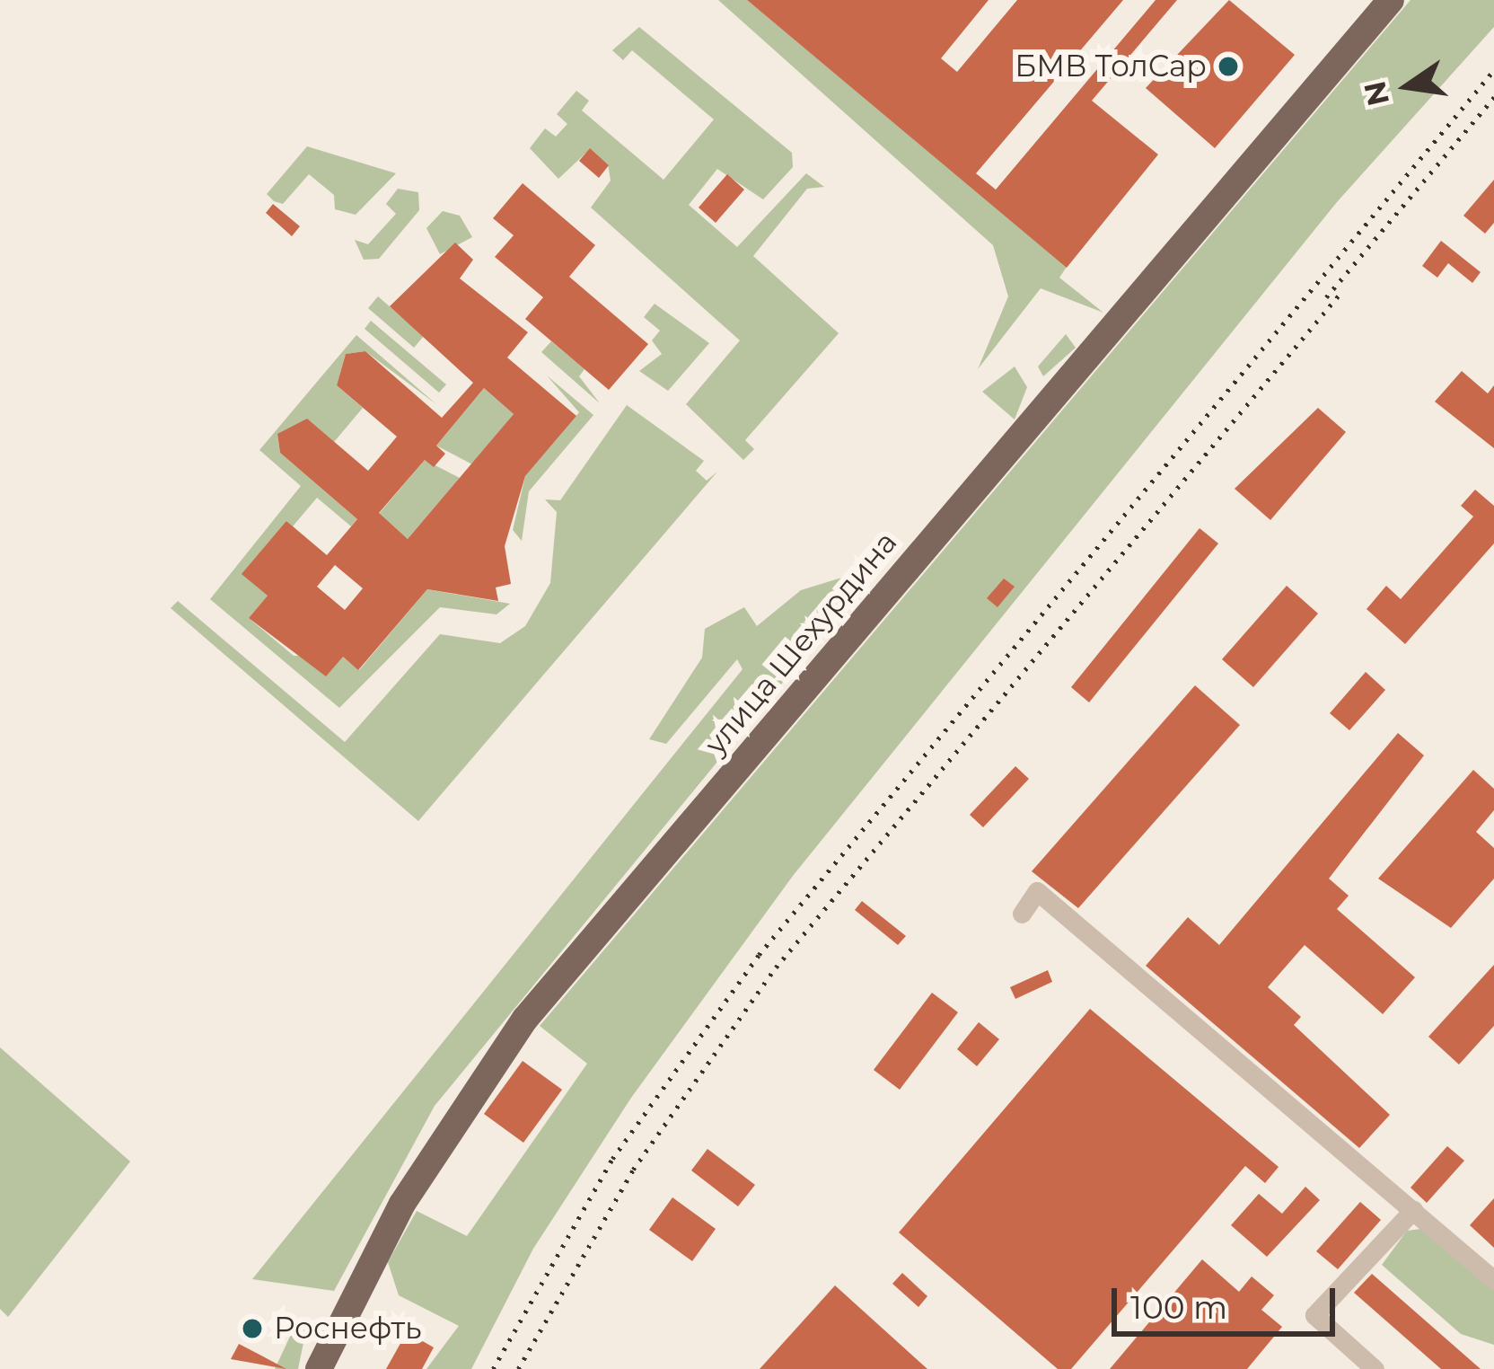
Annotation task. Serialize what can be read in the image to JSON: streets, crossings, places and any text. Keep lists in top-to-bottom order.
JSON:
{
  "streets": {
    "main road": ["улица Шехурдина"]
  },
  "places": ["БМВ ТолСар", "Роснефть"],
  "scale_bar": "100 m",
  "north": "left"
}
